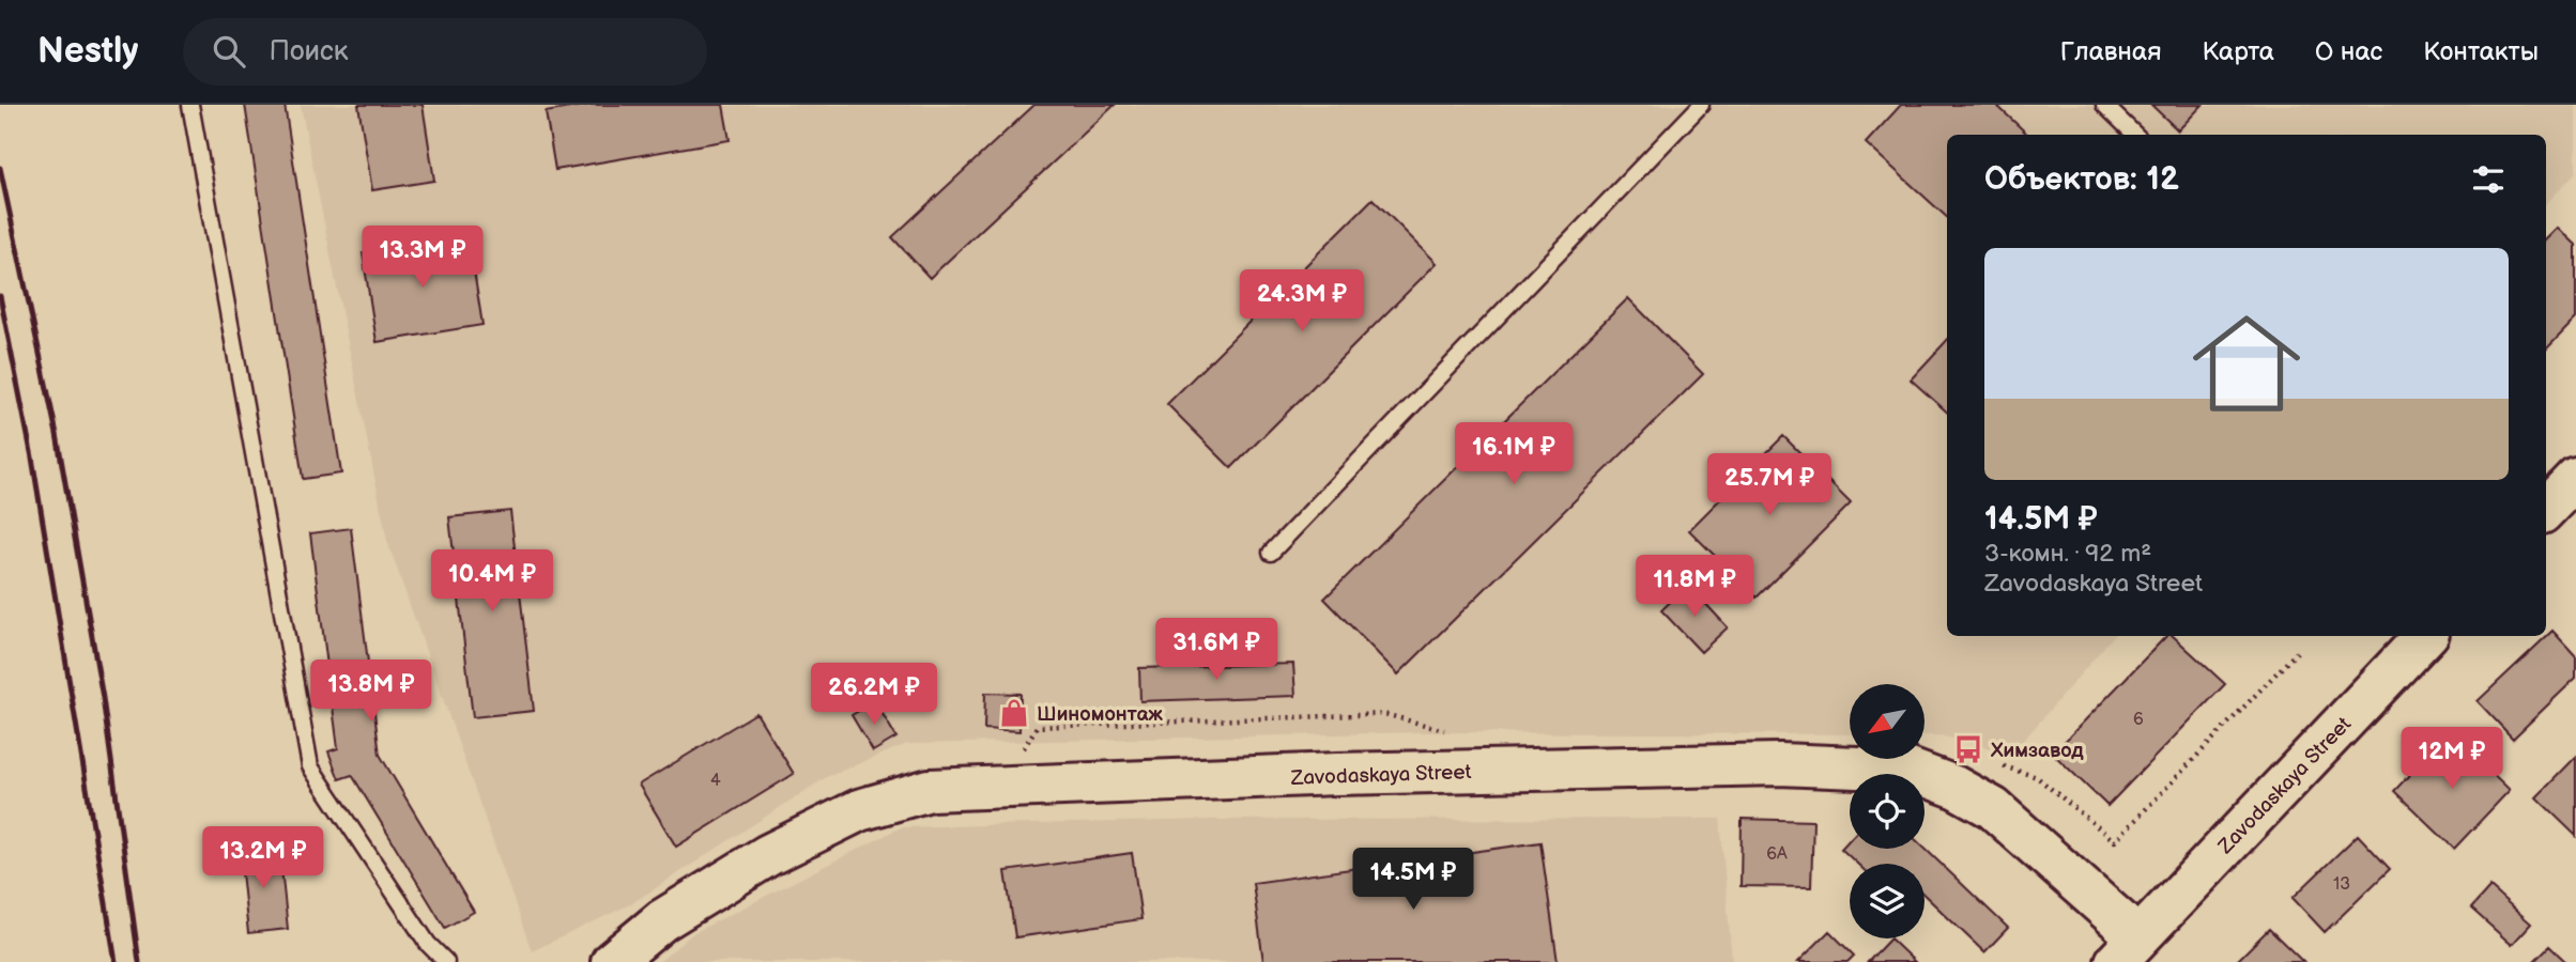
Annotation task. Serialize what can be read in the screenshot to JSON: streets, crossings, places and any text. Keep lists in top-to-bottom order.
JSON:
{
  "streets": {
    "main road": ["Zavodaskaya Street"]
  },
  "places": {
    "shop": ["Шиномонтаж"],
    "bus stop": ["Химзавод"]
  },
  "house_numbers": [
    "6",
    "4",
    "6А",
    "13"
  ],
  "north": "bottom left",
  "page": {
    "header": "Nestly",
    "search": "Поиск",
    "nav": [
      "Главная",
      "Карта",
      "О нас",
      "Контакты"
    ],
    "heading": "Объектов: 12",
    "list": [
      {
        "name": "14.5M ₽",
        "note": "3-комн. · 92 m² · Zavodaskaya Street"
      }
    ],
    "price": [
      "13.3M ₽",
      "24.3M ₽",
      "16.1M ₽",
      "25.7M ₽",
      "10.4M ₽",
      "11.8M ₽",
      "31.6M ₽",
      "13.8M ₽",
      "26.2M ₽",
      "12M ₽",
      "13.2M ₽",
      "14.5M ₽"
    ]
  }
}
